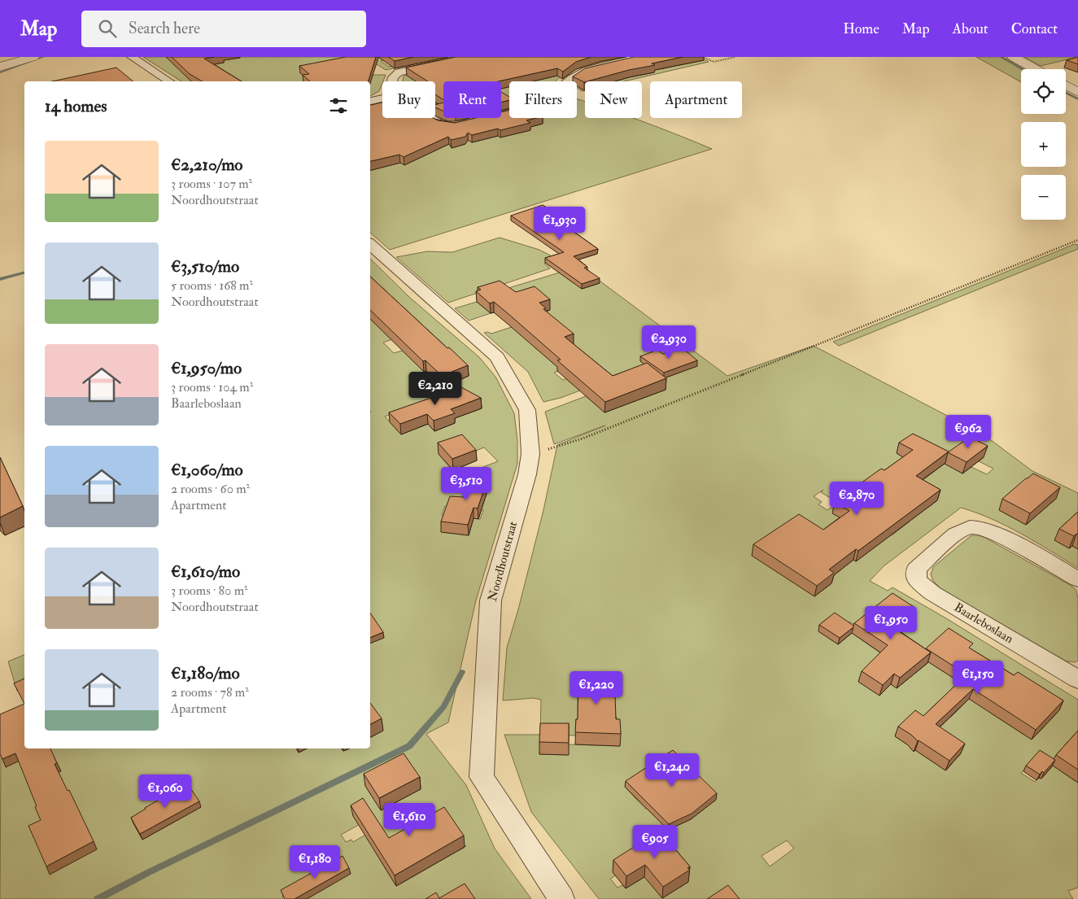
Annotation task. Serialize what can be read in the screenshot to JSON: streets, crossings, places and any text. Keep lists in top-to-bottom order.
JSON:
{
  "streets": {
    "street": ["Noordhoutstraat", "Baarleboslaan"]
  },
  "page": {
    "header": "Map",
    "search": "Search here",
    "nav": [
      "Home",
      "Map",
      "About",
      "Contact"
    ],
    "map_buttons": ["+", "−"],
    "chip": [
      "Buy",
      "Rent",
      "Filters",
      "New",
      "Apartment"
    ],
    "heading": "14 homes",
    "list": [
      {
        "name": "€2,210/mo",
        "note": "3 rooms · 107 m² · Noordhoutstraat"
      },
      {
        "name": "€3,510/mo",
        "note": "5 rooms · 168 m² · Noordhoutstraat"
      },
      {
        "name": "€1,950/mo",
        "note": "3 rooms · 104 m² · Baarleboslaan"
      },
      {
        "name": "€1,060/mo",
        "note": "2 rooms · 60 m² · Apartment"
      },
      {
        "name": "€1,610/mo",
        "note": "3 rooms · 80 m² · Noordhoutstraat"
      },
      {
        "name": "€1,180/mo",
        "note": "2 rooms · 78 m² · Apartment"
      }
    ],
    "price": [
      "€1,930",
      "€2,930",
      "€2,210",
      "€962",
      "€3,510",
      "€2,870",
      "€1,950",
      "€1,150",
      "€1,220",
      "€1,240",
      "€1,060",
      "€1,610",
      "€905",
      "€1,180"
    ]
  }
}
